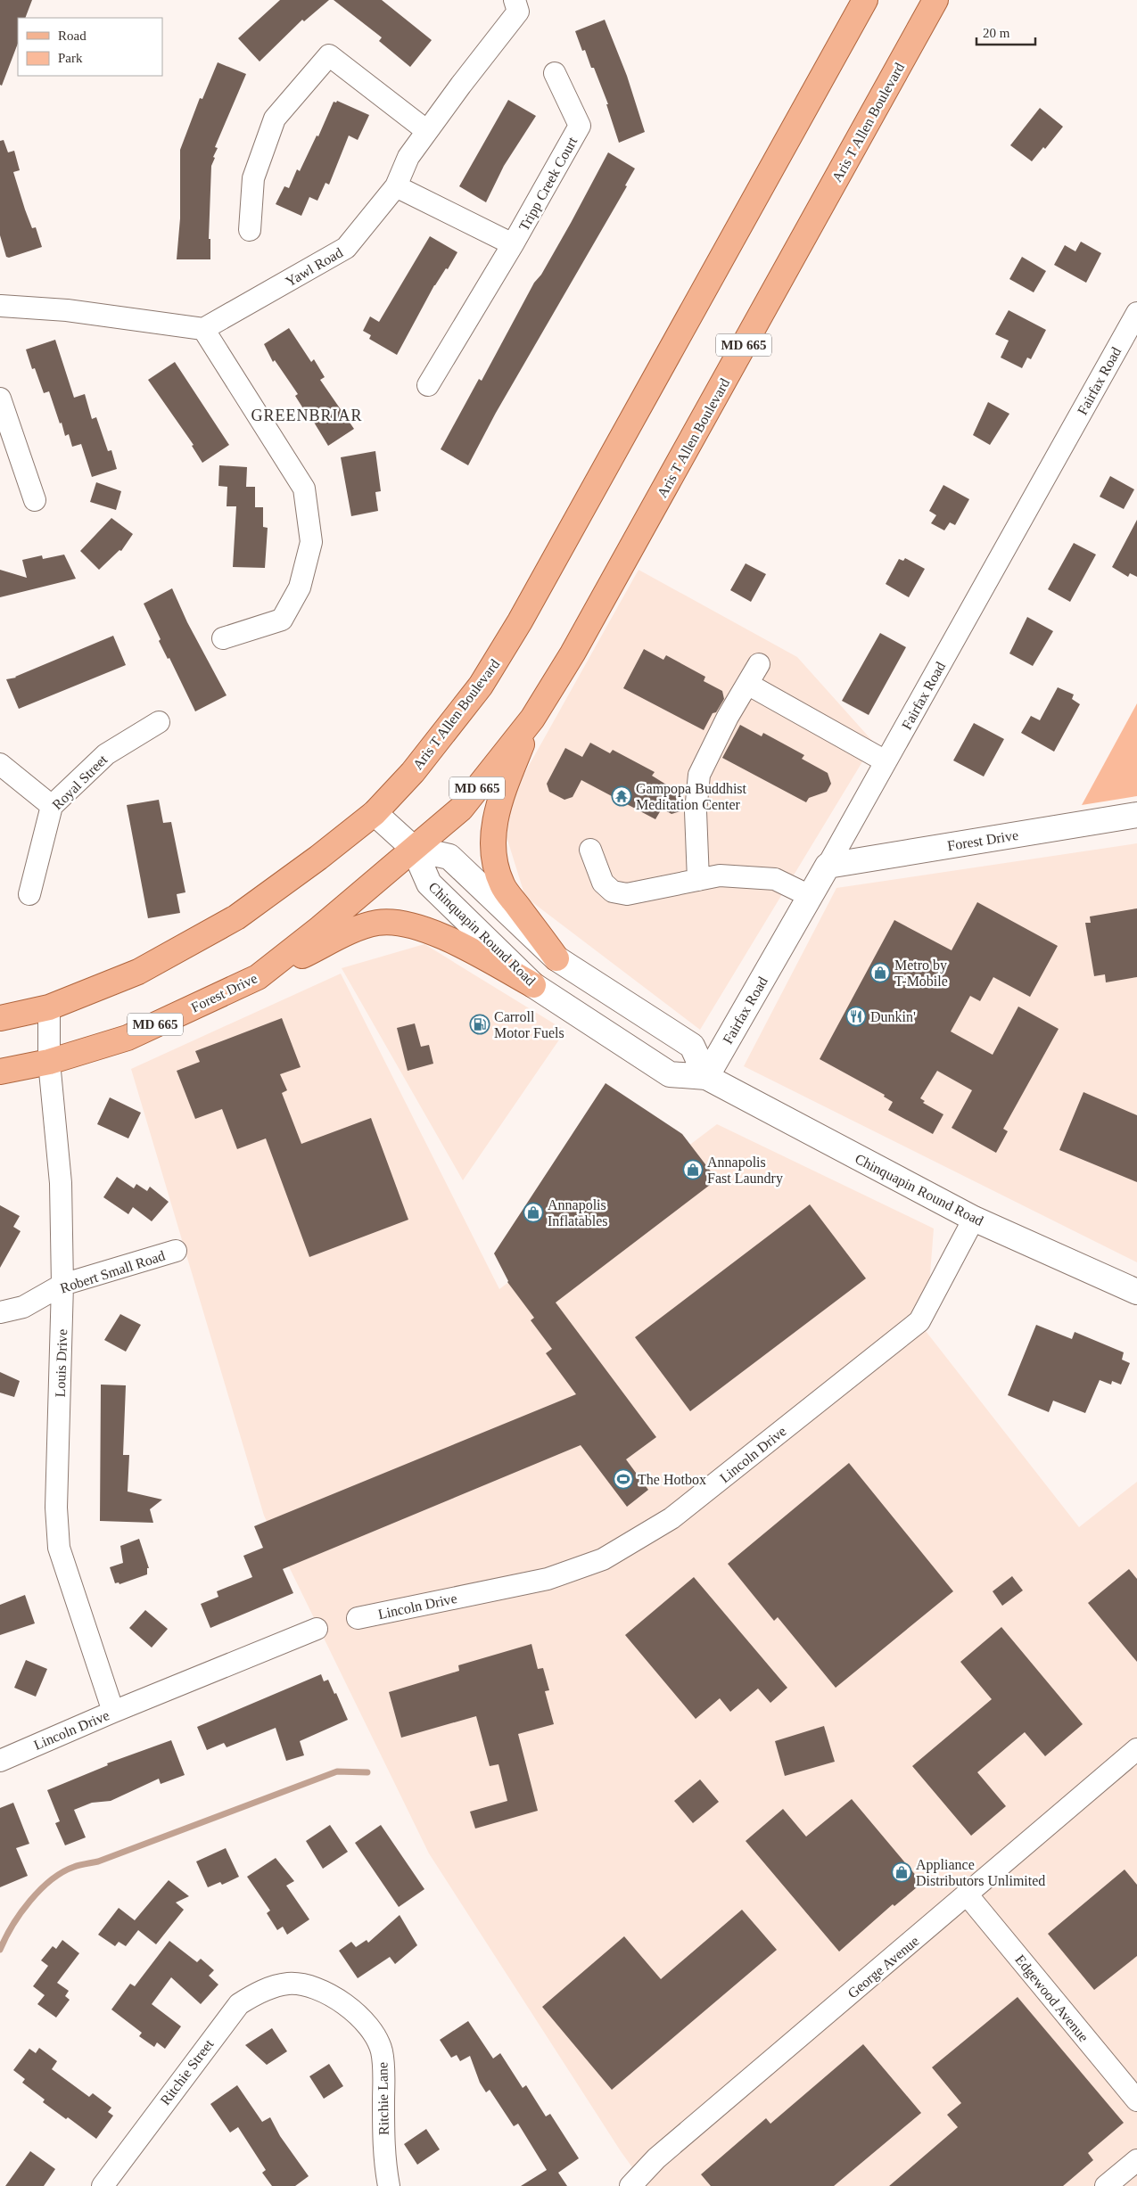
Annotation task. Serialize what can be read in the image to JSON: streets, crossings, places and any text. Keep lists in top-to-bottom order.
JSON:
{
  "streets": {
    "main road": [
      "Aris T Allen Boulevard",
      "MD 665",
      "Fairfax Road",
      "Forest Drive",
      "Chinquapin Round Road"
    ],
    "street": [
      "Tripp Creek Court",
      "Yawl Road",
      "Royal Street",
      "Robert Small Road",
      "Louis Drive",
      "Lincoln Drive",
      "George Avenue",
      "Edgewood Avenue",
      "Ritchie Street",
      "Ritchie Lane"
    ]
  },
  "crossings": [
    ["Aris T Allen Boulevard", "Forest Drive"],
    ["Aris T Allen Boulevard", "Chinquapin Round Road"],
    ["Tripp Creek Court", "Yawl Road"],
    ["Fairfax Road", "Forest Drive"],
    ["Fairfax Road", "Chinquapin Round Road"],
    ["Forest Drive", "Chinquapin Round Road"],
    ["Forest Drive", "Louis Drive"],
    ["Chinquapin Round Road", "Lincoln Drive"],
    ["Robert Small Road", "Louis Drive"],
    ["Louis Drive", "Lincoln Drive"],
    ["George Avenue", "Edgewood Avenue"],
    ["Ritchie Street", "Ritchie Lane"]
  ],
  "districts": ["GREENBRIAR"],
  "places": {
    "temple": ["Gampopa Buddhist Meditation Center"],
    "shop": [
      "Metro by T-Mobile",
      "Annapolis Fast Laundry",
      "Annapolis Inflatables",
      "Appliance Distributors Unlimited"
    ],
    "restaurant": ["Dunkin'"],
    "fuel station": ["Carroll Motor Fuels"],
    "sports": ["The Hotbox"]
  },
  "legend": ["Road", "Park"],
  "scale_bar": "20 m"
}
